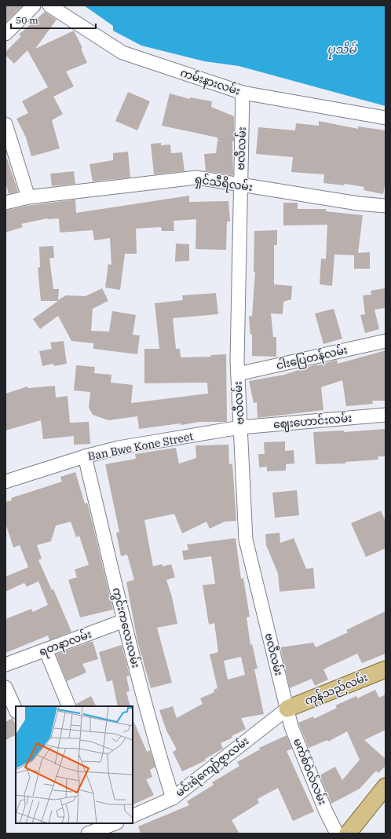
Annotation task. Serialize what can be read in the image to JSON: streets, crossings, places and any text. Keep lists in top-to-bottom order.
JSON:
{
  "streets": {
    "main road": ["ကုန်သည်လမ်း"],
    "street": [
      "ကမ်းနားလမ်း",
      "ဗလီလမ်း",
      "ရှင်သီရိလမ်း",
      "ငါးပြေတန်လမ်း",
      "ဈေးဟောင်းလမ်း",
      "Ban Bwe Kone Street",
      "ကွင်းကလေးလမ်း",
      "ရတနာလမ်း",
      "မင်းရဲကျော်ဇွာလမ်း",
      "မက်စ်ဝဲလ်လမ်း"
    ]
  },
  "crossings": [
    ["ကမ်းနားလမ်း", "ဗလီလမ်း"],
    ["ဗလီလမ်း", "ရှင်သီရိလမ်း"],
    ["ဗလီလမ်း", "ငါးပြေတန်လမ်း"],
    ["ဗလီလမ်း", "ဈေးဟောင်းလမ်း"],
    ["ဗလီလမ်း", "Ban Bwe Kone Street"],
    ["ဗလီလမ်း", "ကုန်သည်လမ်း"],
    ["ဗလီလမ်း", "မင်းရဲကျော်ဇွာလမ်း"],
    ["ဗလီလမ်း", "မက်စ်ဝဲလ်လမ်း"],
    ["ဈေးဟောင်းလမ်း", "Ban Bwe Kone Street"],
    ["Ban Bwe Kone Street", "ကွင်းကလေးလမ်း"],
    ["ကွင်းကလေးလမ်း", "ရတနာလမ်း"],
    ["ကွင်းကလေးလမ်း", "မင်းရဲကျော်ဇွာလမ်း"],
    ["ကုန်သည်လမ်း", "မင်းရဲကျော်ဇွာလမ်း"],
    ["ကုန်သည်လမ်း", "မက်စ်ဝဲလ်လမ်း"],
    ["မင်းရဲကျော်ဇွာလမ်း", "မက်စ်ဝဲလ်လမ်း"]
  ],
  "water": ["ပုသိမ်"],
  "scale_bar": "50 m"
}
